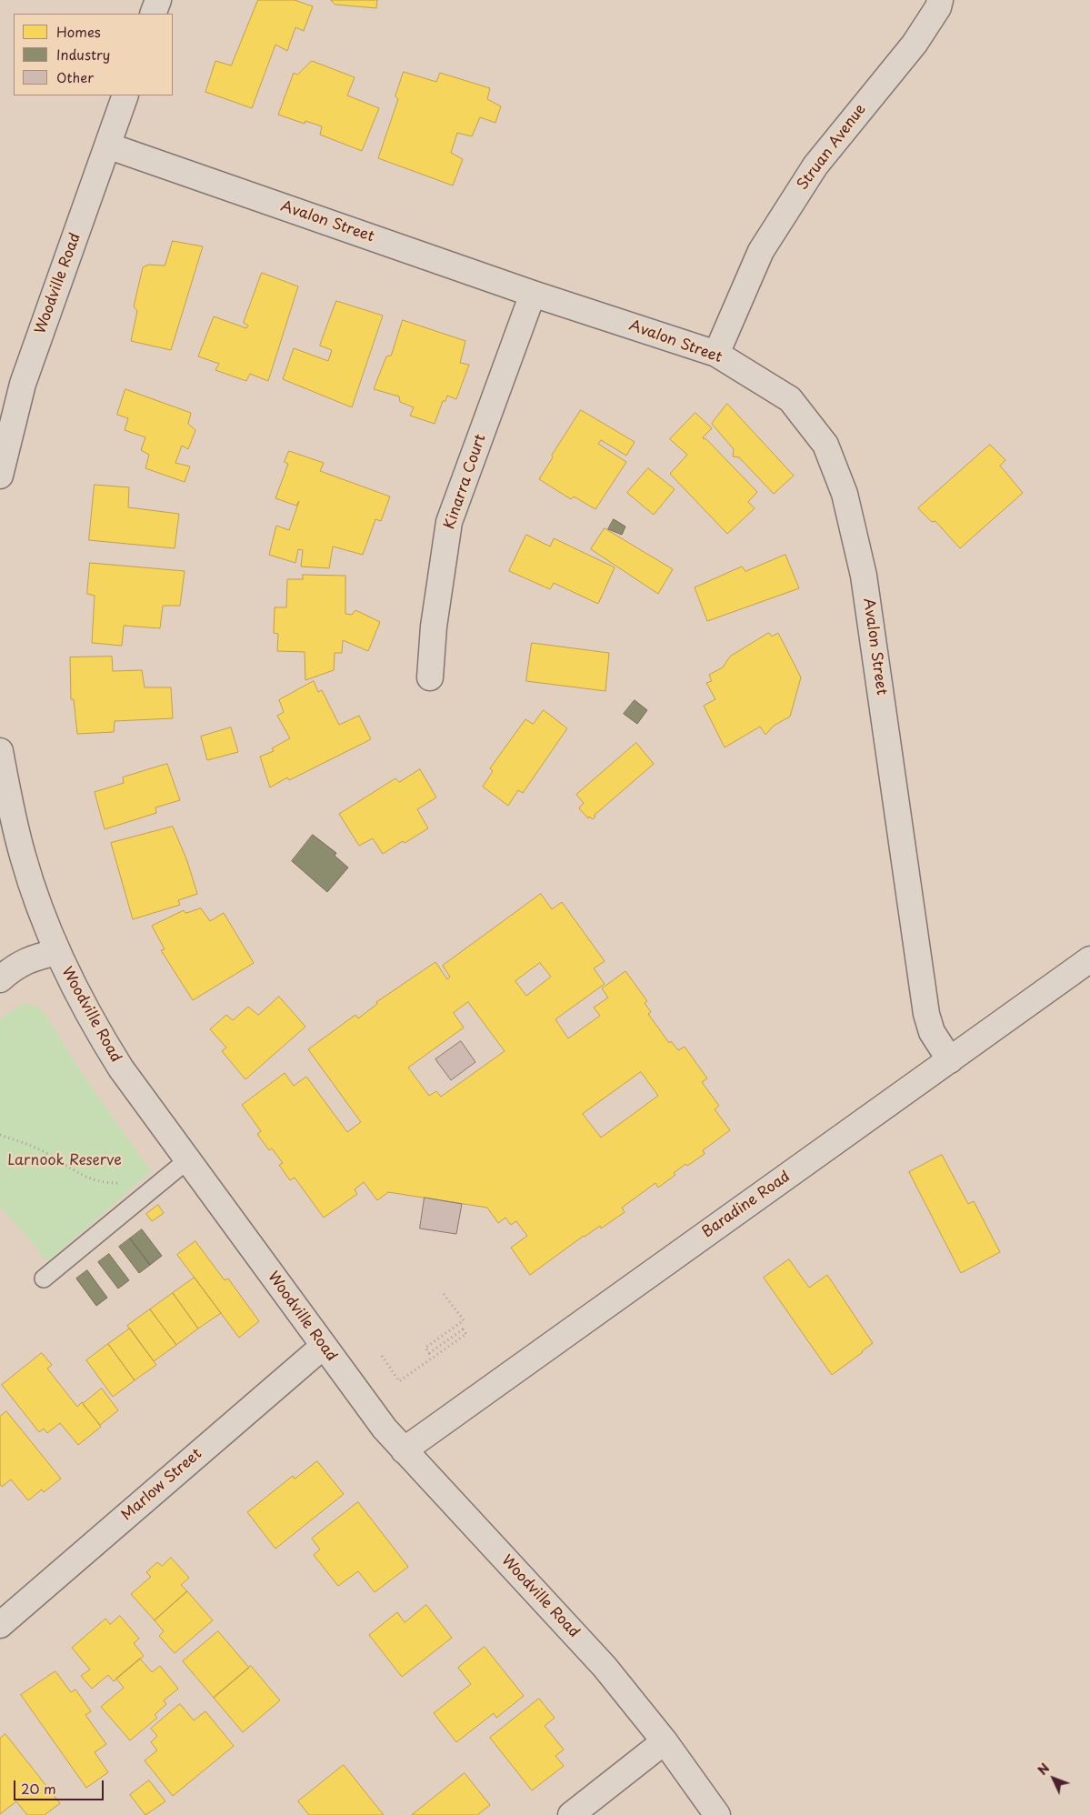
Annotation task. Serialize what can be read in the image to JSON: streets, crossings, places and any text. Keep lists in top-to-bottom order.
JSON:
{
  "streets": {
    "street": [
      "Struan Avenue",
      "Avalon Street",
      "Woodville Road",
      "Kinarra Court",
      "Baradine Road",
      "Marlow Street"
    ]
  },
  "crossings": [
    ["Struan Avenue", "Avalon Street"],
    ["Avalon Street", "Woodville Road"],
    ["Avalon Street", "Kinarra Court"],
    ["Avalon Street", "Baradine Road"],
    ["Woodville Road", "Baradine Road"],
    ["Woodville Road", "Marlow Street"]
  ],
  "parks": ["Larnook Reserve"],
  "legend": ["Homes", "Industry", "Other"],
  "scale_bar": "20 m",
  "north": "top left"
}
